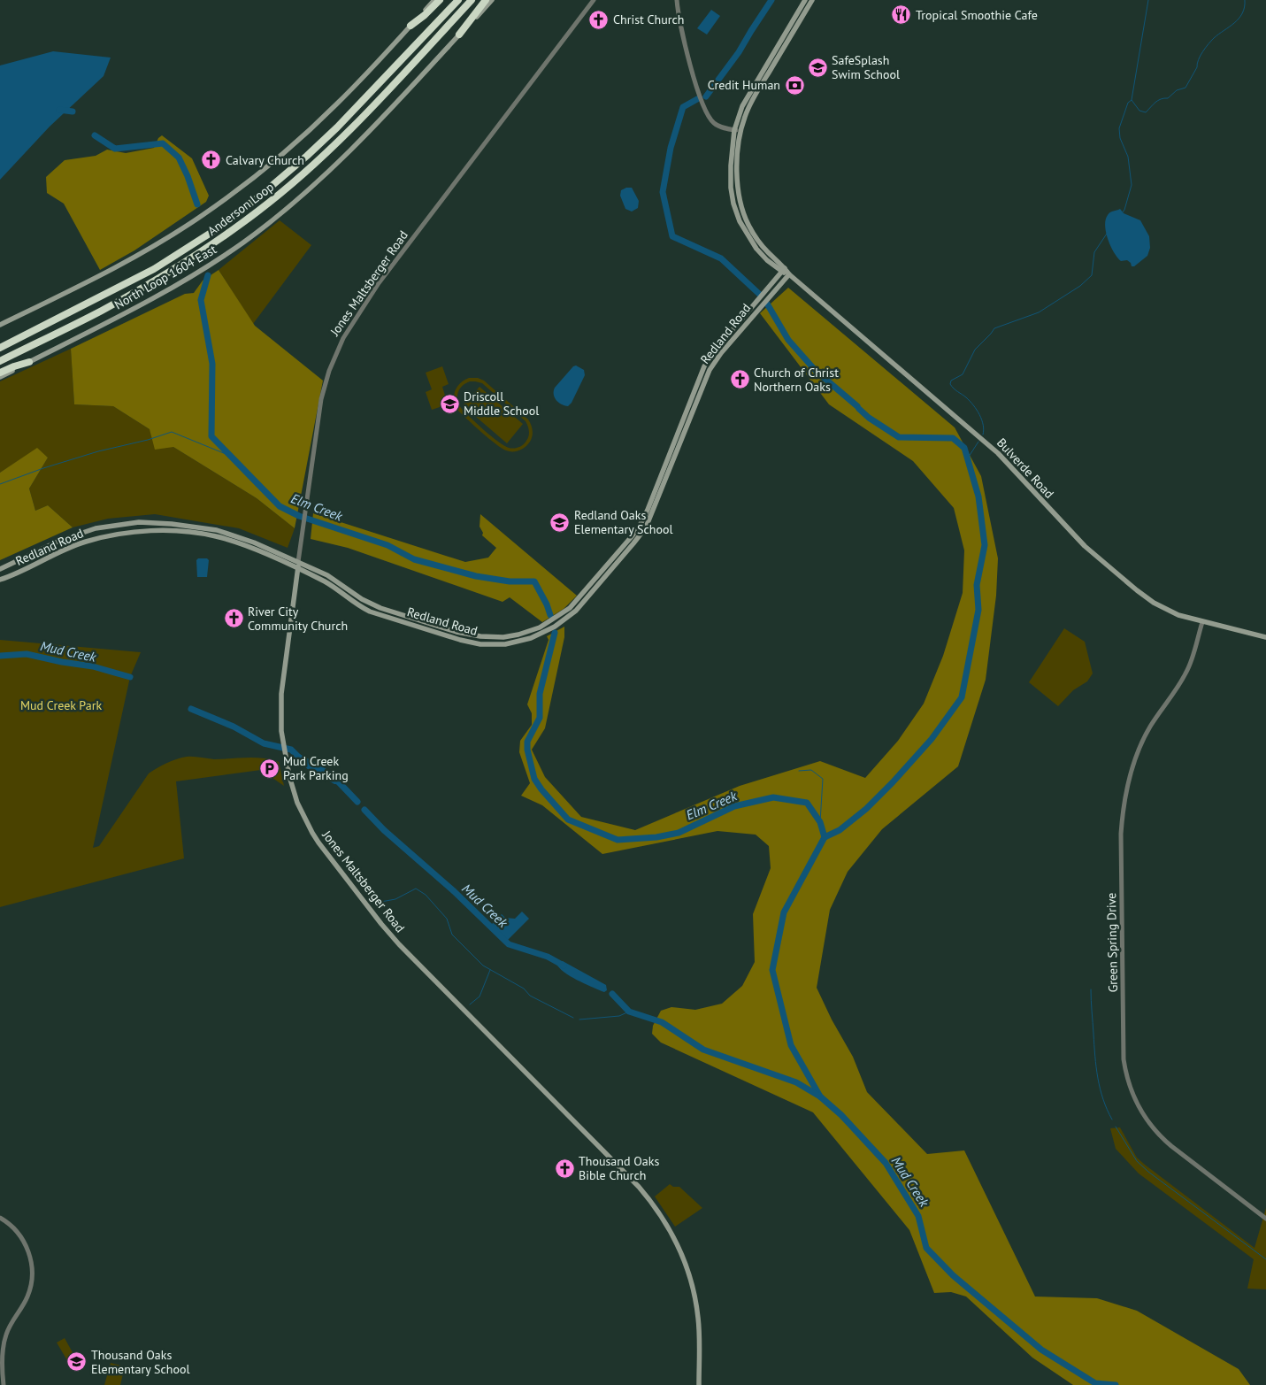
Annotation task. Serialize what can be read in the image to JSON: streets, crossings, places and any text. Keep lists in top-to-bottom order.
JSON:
{
  "streets": {
    "highway": ["Anderson Loop"],
    "main road": [
      "North Loop 1604 East",
      "Jones Maltsberger Road",
      "Redland Road",
      "Bulverde Road"
    ],
    "street": ["Green Spring Drive"]
  },
  "crossings": [
    ["Jones Maltsberger Road", "Redland Road"],
    ["Redland Road", "Bulverde Road"],
    ["Bulverde Road", "Green Spring Drive"]
  ],
  "water": ["Elm Creek", "Mud Creek"],
  "parks": ["Mud Creek Park"],
  "places": {
    "restaurant": ["Tropical Smoothie Cafe"],
    "church": [
      "Christ Church",
      "Calvary Church",
      "Church of Christ Northern Oaks",
      "River City Community Church",
      "Thousand Oaks Bible Church"
    ],
    "school or university": [
      "SafeSplash Swim School",
      "Driscoll Middle School",
      "Redland Oaks Elementary School",
      "Thousand Oaks Elementary School"
    ],
    "bank": ["Credit Human"],
    "parking": ["Mud Creek Park Parking"]
  }
}
